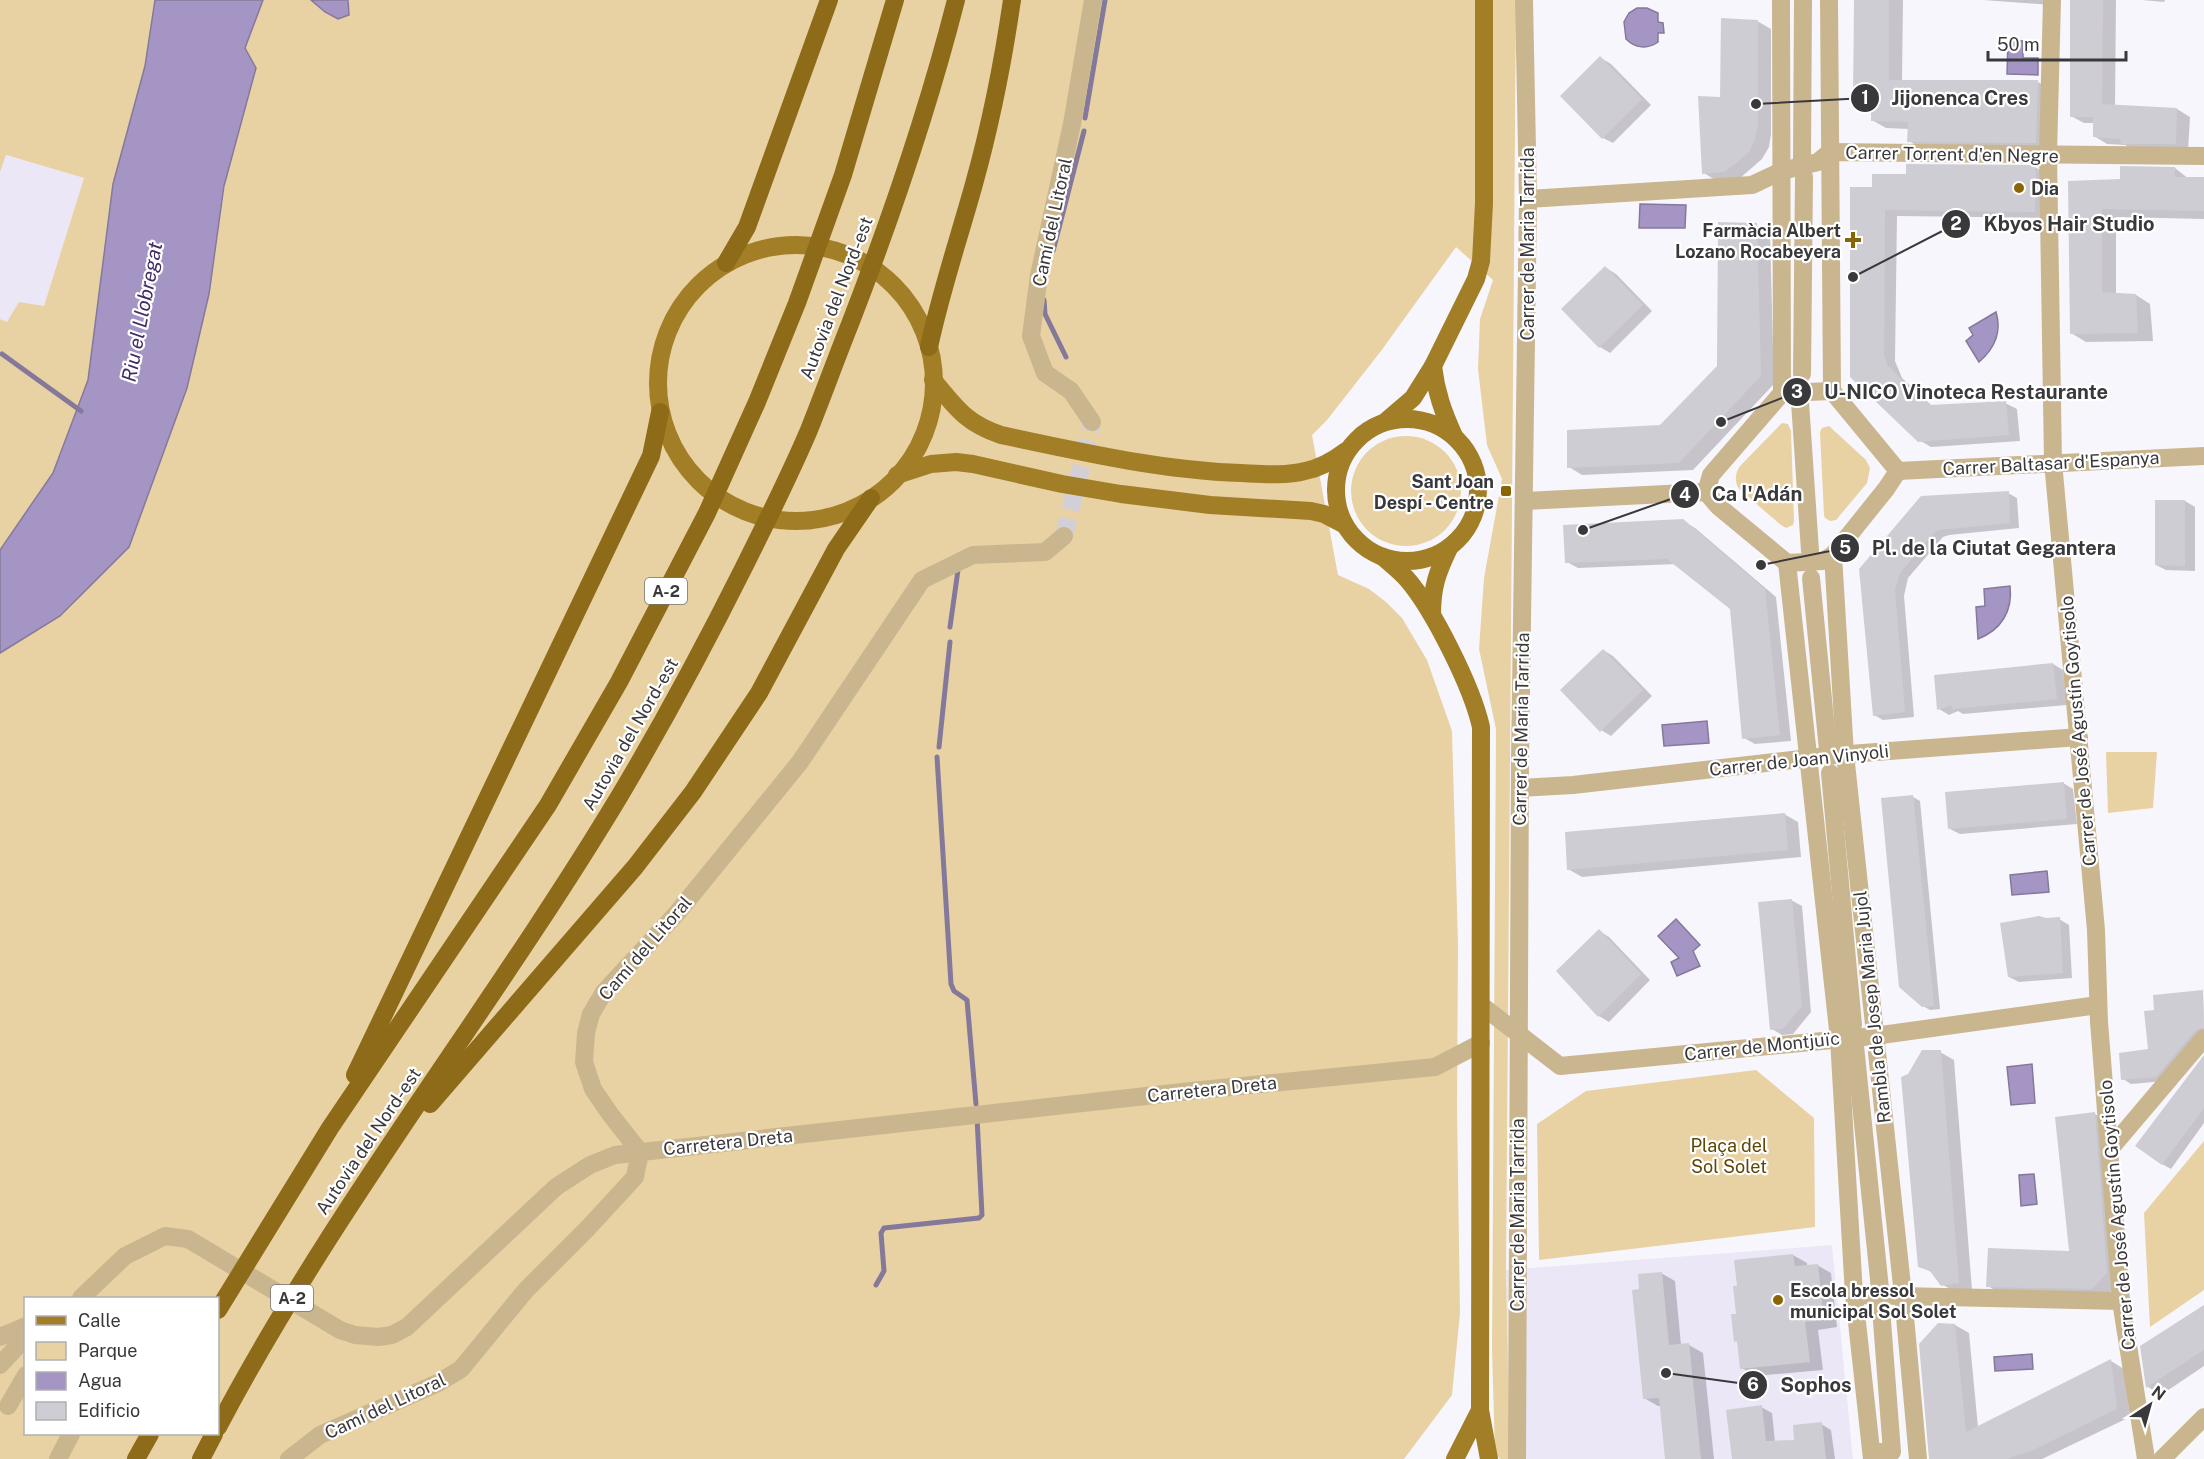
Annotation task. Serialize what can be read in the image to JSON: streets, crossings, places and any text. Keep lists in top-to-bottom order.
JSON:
{
  "streets": {
    "highway": ["Autovia del Nord-est", "A-2"],
    "main road": ["Carrer de Maria Tarrida"],
    "street": [
      "Carrer Torrent d'en Negre",
      "Camí del Litoral",
      "Carrer Baltasar d'Espanya",
      "Carrer de José Agustín Goytisolo",
      "Carrer de Joan Vinyoli",
      "Rambla de Josep Maria Jujol",
      "Carrer de Montjuïc",
      "Carretera Dreta"
    ]
  },
  "crossings": [
    ["Carrer Torrent d'en Negre", "Carrer de Maria Tarrida"],
    ["Carrer Torrent d'en Negre", "Carrer de José Agustín Goytisolo"],
    ["Camí del Litoral", "Carretera Dreta"],
    ["Carrer de Maria Tarrida", "Carrer de Joan Vinyoli"],
    ["Carrer de Maria Tarrida", "Carrer de Montjuïc"],
    ["Carrer de Maria Tarrida", "Carretera Dreta"],
    ["Carrer Baltasar d'Espanya", "Carrer de José Agustín Goytisolo"],
    ["Carrer Baltasar d'Espanya", "Rambla de Josep Maria Jujol"],
    ["Carrer de José Agustín Goytisolo", "Carrer de Joan Vinyoli"],
    ["Carrer de José Agustín Goytisolo", "Carrer de Montjuïc"],
    ["Carrer de Joan Vinyoli", "Rambla de Josep Maria Jujol"],
    ["Rambla de Josep Maria Jujol", "Carrer de Montjuïc"]
  ],
  "water": ["Riu el Llobregat"],
  "parks": ["Plaça del Sol Solet"],
  "places": {
    "other": [
      "Jijonenca Cres",
      "Dia",
      "Kbyos Hair Studio",
      "U-NICO Vinoteca Restaurante",
      "Ca l'Adán",
      "Pl. de la Ciutat Gegantera",
      "Escola bressol municipal Sol Solet",
      "Sophos"
    ],
    "health": ["Farmàcia Albert Lozano Rocabeyera"],
    "transit": ["Sant Joan Despí - Centre"]
  },
  "legend": [
    "Calle",
    "Parque",
    "Agua",
    "Edificio"
  ],
  "scale_bar": "50 m",
  "north": "top right"
}
